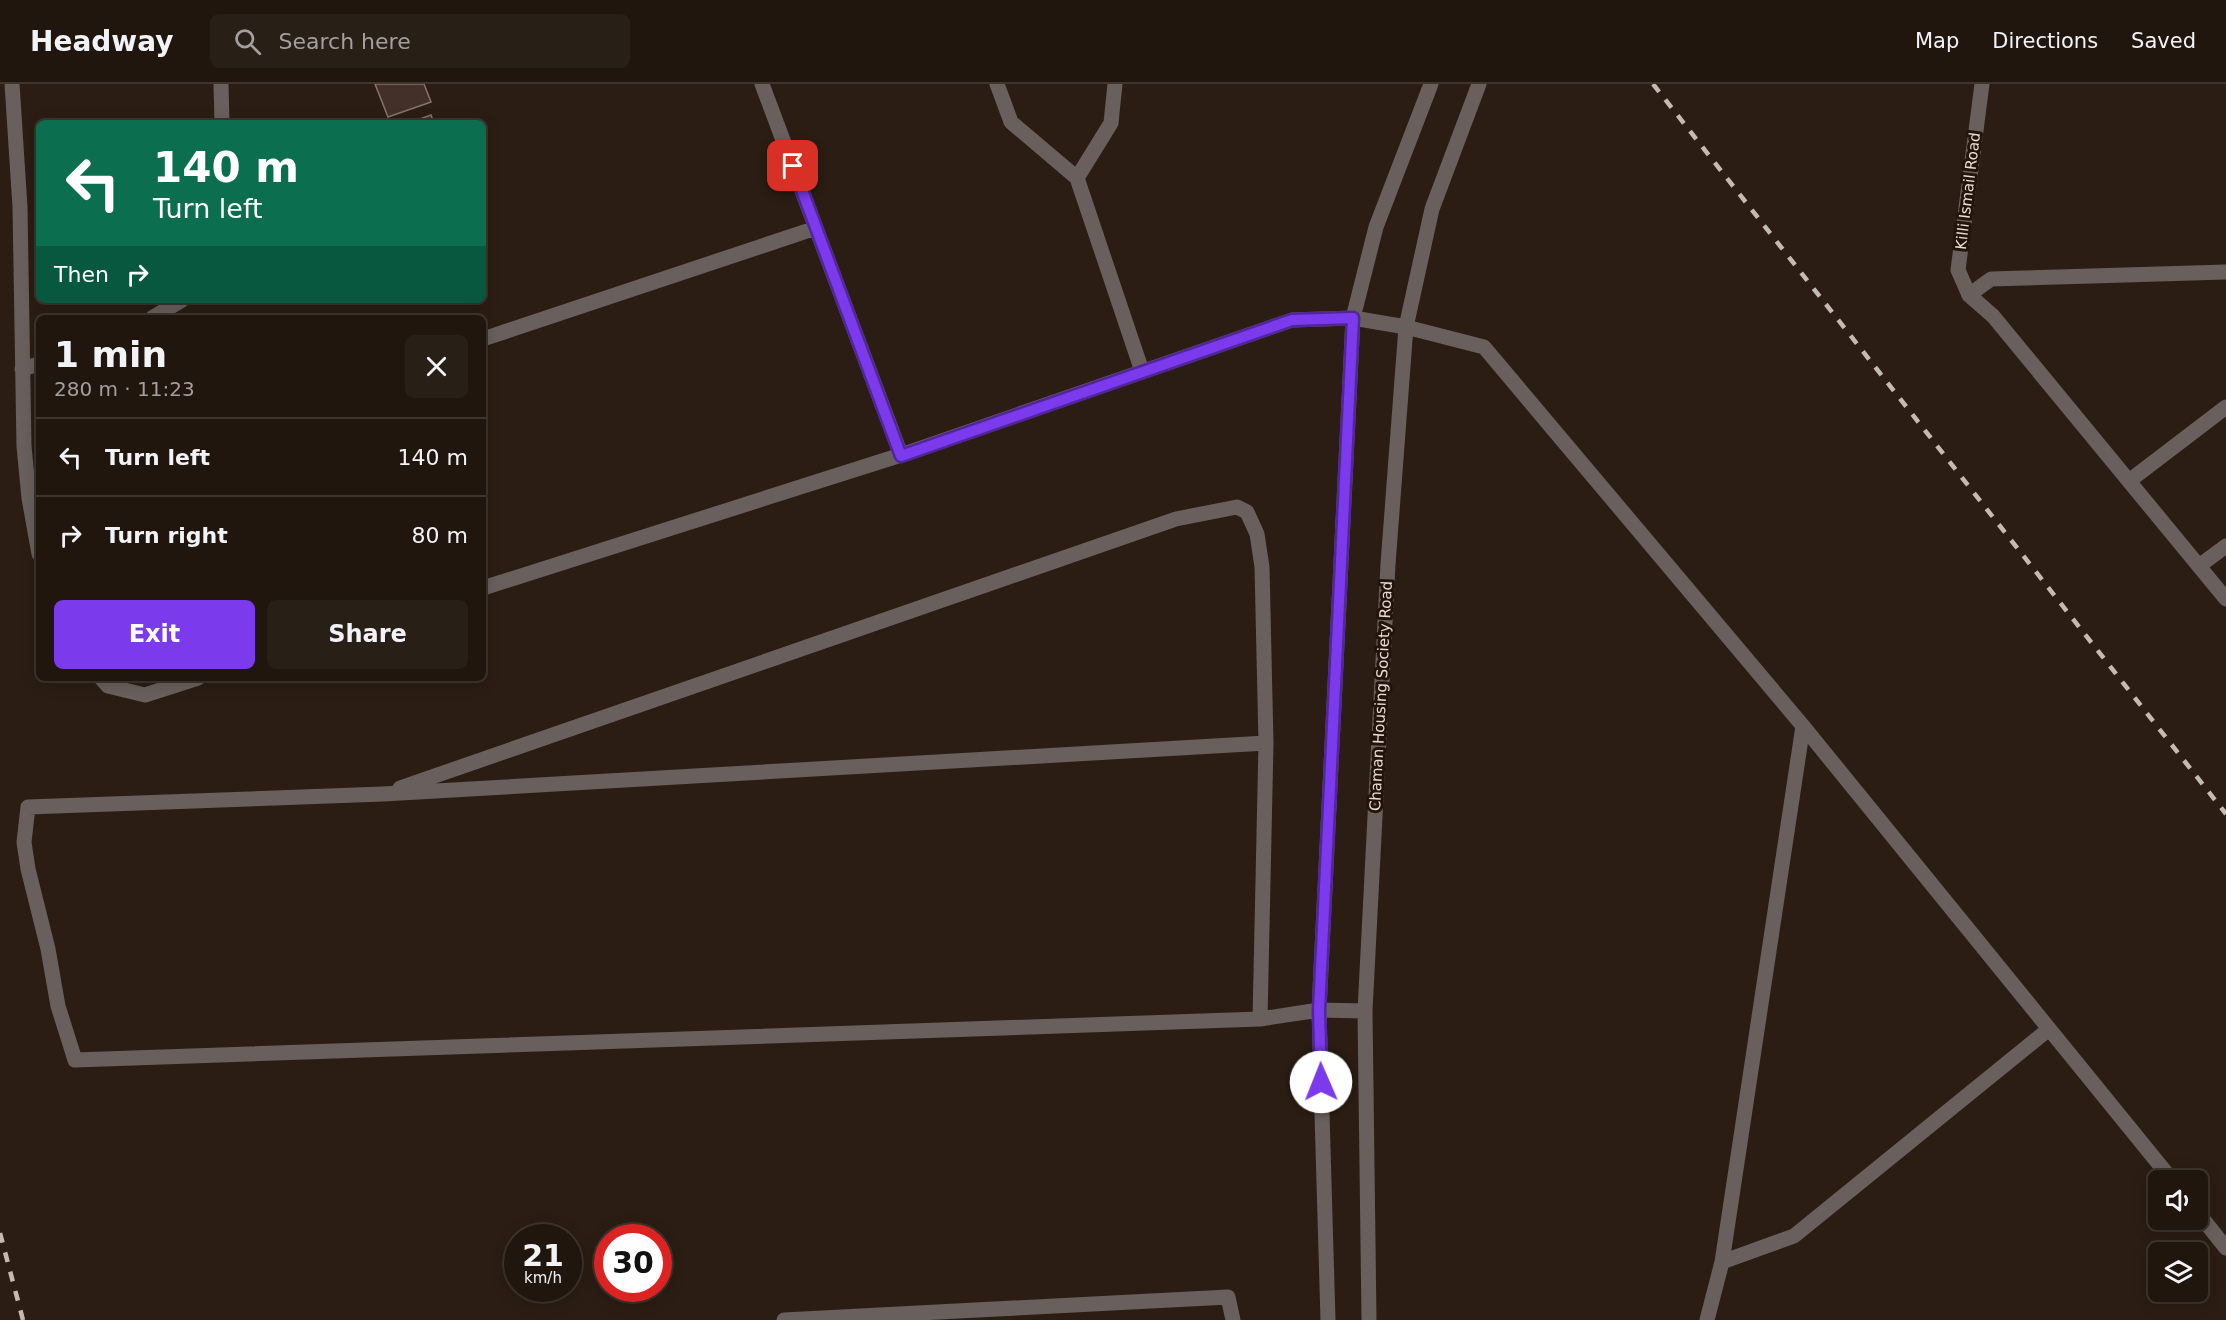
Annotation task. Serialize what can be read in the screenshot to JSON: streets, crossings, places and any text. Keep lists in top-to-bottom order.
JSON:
{
  "streets": {
    "street": ["Killi Ismail Road", "Chaman Housing Society Road"]
  },
  "page": {
    "header": "Headway",
    "search": "Search here",
    "nav": ["Map", "Directions", "Saved"],
    "turn": ["140 m", "Turn left"],
    "then": "Then",
    "heading": ["1 min", "280 m · 11:23"],
    "list": [
      {
        "name": "Turn left",
        "value": "140 m"
      },
      {
        "name": "Turn right",
        "value": "80 m"
      }
    ],
    "buttons": ["Exit", "Share"],
    "speed": "21 km/h",
    "limit": "30"
  }
}
